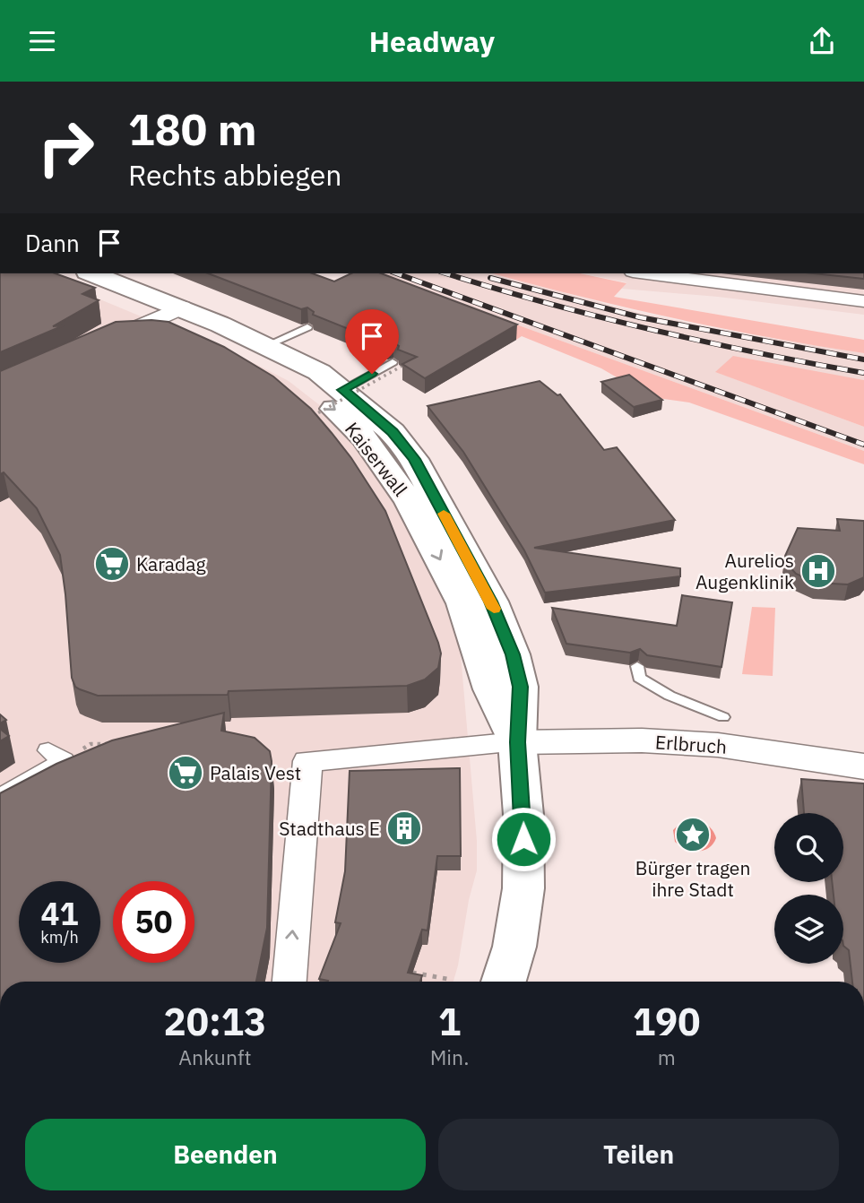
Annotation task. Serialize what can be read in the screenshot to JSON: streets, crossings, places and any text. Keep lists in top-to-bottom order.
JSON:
{
  "streets": {
    "main road": ["Kaiserwall"],
    "street": ["Erlbruch"]
  },
  "crossings": [
    ["Kaiserwall", "Erlbruch"]
  ],
  "places": {
    "supermarket": ["Karadag", "Palais Vest"],
    "hospital": ["Aurelios Augenklinik"],
    "building": ["Stadthaus E"],
    "place": ["Bürger tragen ihre Stadt"]
  },
  "page": {
    "header": "Headway",
    "turn": ["180 m", "Rechts abbiegen"],
    "then": "Dann",
    "speed": "41 km/h",
    "limit": "50",
    "eta": [
      "20:13",
      "Ankunft",
      "1",
      "Min.",
      "190",
      "m"
    ],
    "buttons": ["Beenden", "Teilen"]
  }
}
